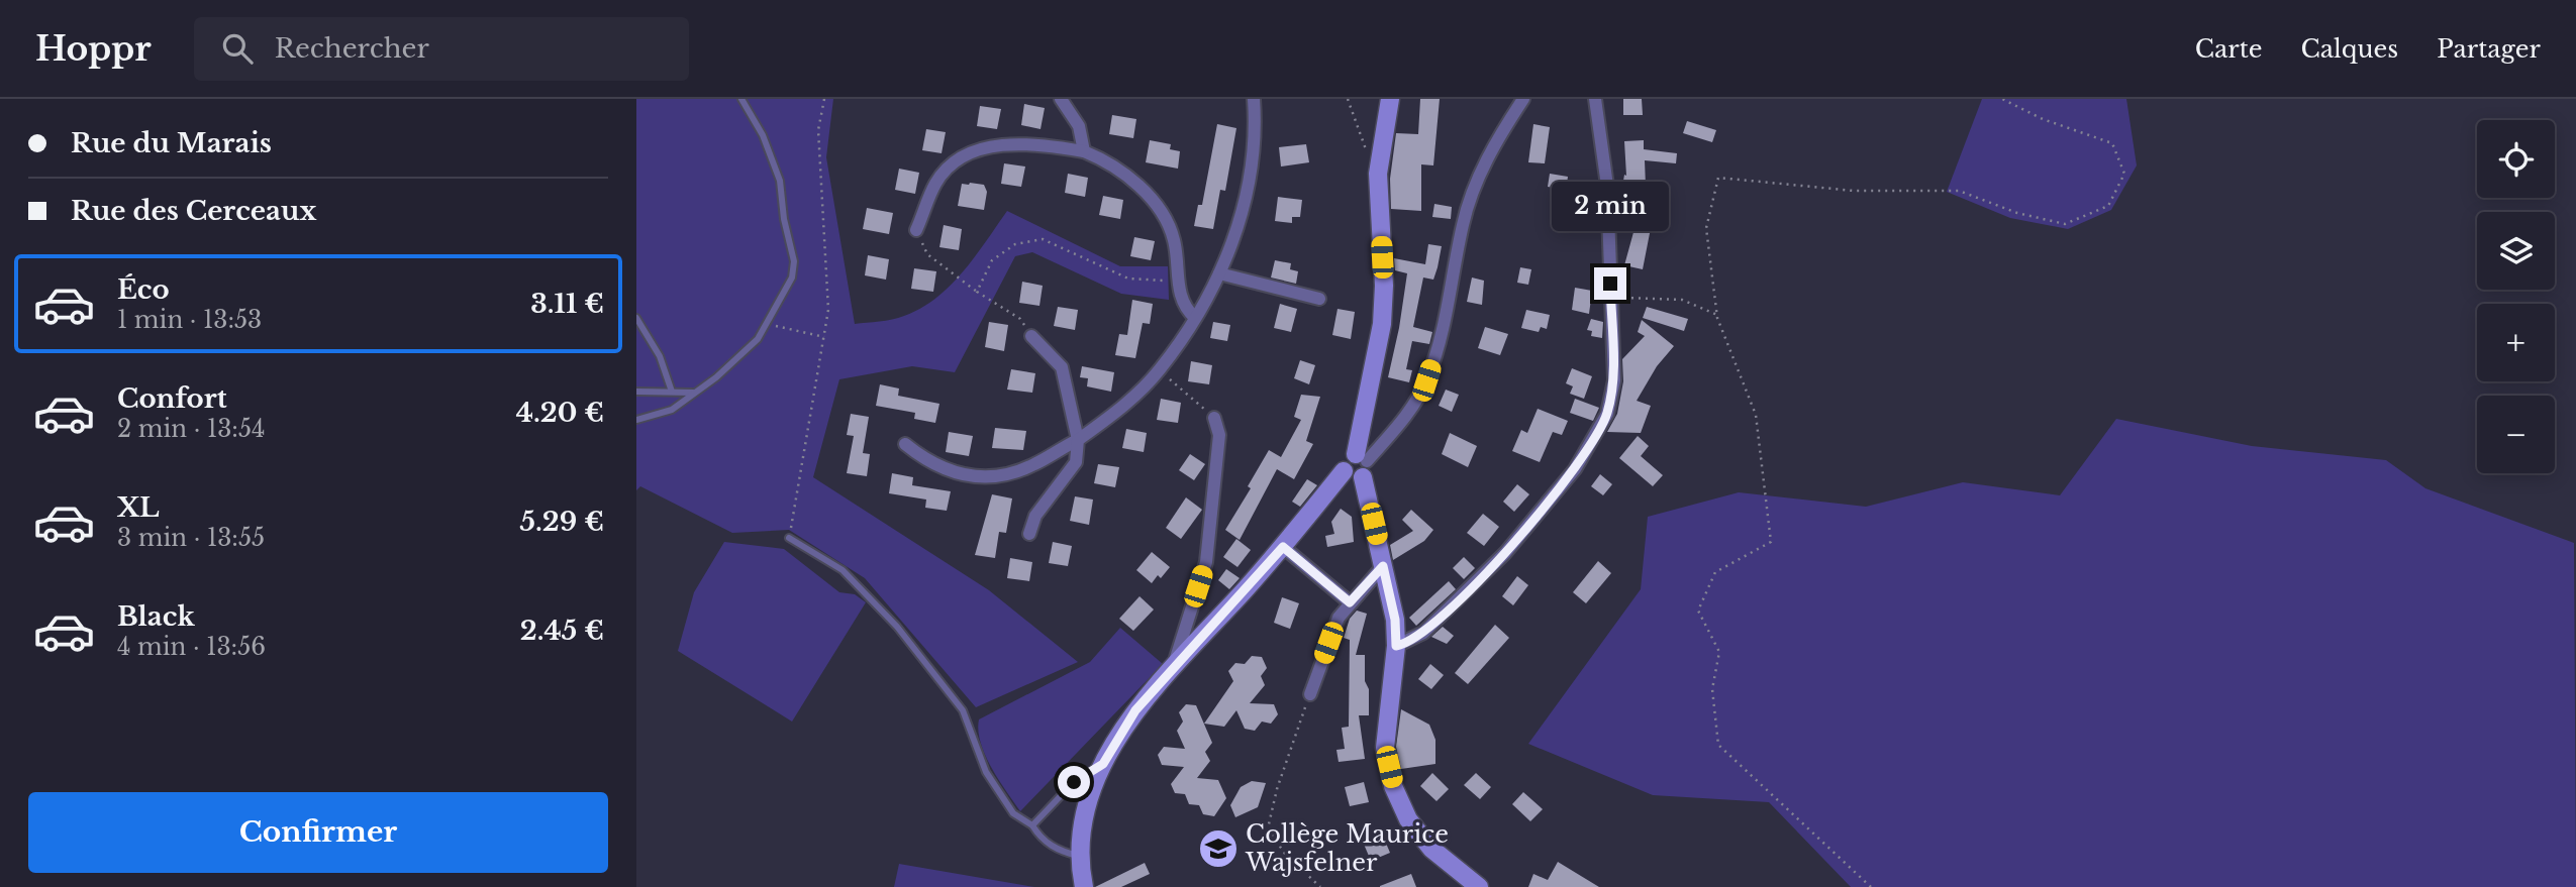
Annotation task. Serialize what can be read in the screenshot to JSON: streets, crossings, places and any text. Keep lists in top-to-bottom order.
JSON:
{
  "places": {
    "school or university": ["Collège Maurice Wajsfelner"]
  },
  "page": {
    "header": "Hoppr",
    "search": "Rechercher",
    "nav": ["Carte", "Calques", "Partager"],
    "banner": ["Rue du Marais", "Rue des Cerceaux"],
    "map_buttons": ["+", "−"],
    "bubble": "2 min",
    "list": [
      {
        "name": "Éco",
        "note": "1 min · 13:53",
        "value": "3.11 €"
      },
      {
        "name": "Confort",
        "note": "2 min · 13:54",
        "value": "4.20 €"
      },
      {
        "name": "XL",
        "note": "3 min · 13:55",
        "value": "5.29 €"
      },
      {
        "name": "Black",
        "note": "4 min · 13:56",
        "value": "2.45 €"
      }
    ],
    "buttons": "Confirmer"
  }
}
